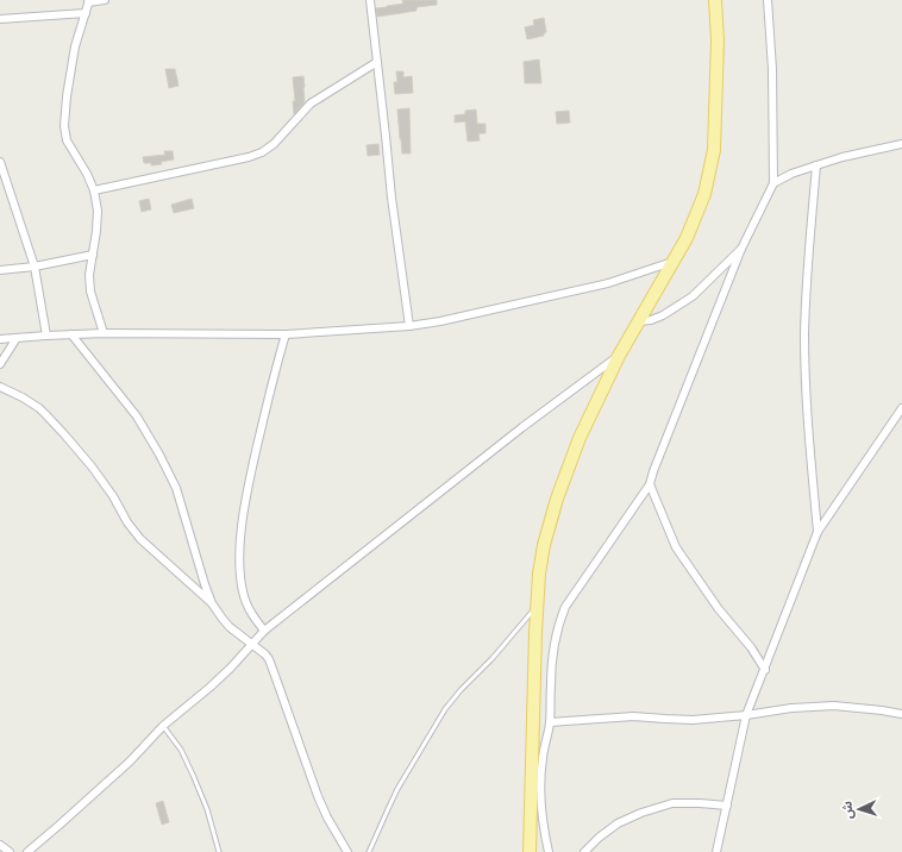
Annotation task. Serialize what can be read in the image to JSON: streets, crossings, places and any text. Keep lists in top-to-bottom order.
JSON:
{
  "north": "left"
}
